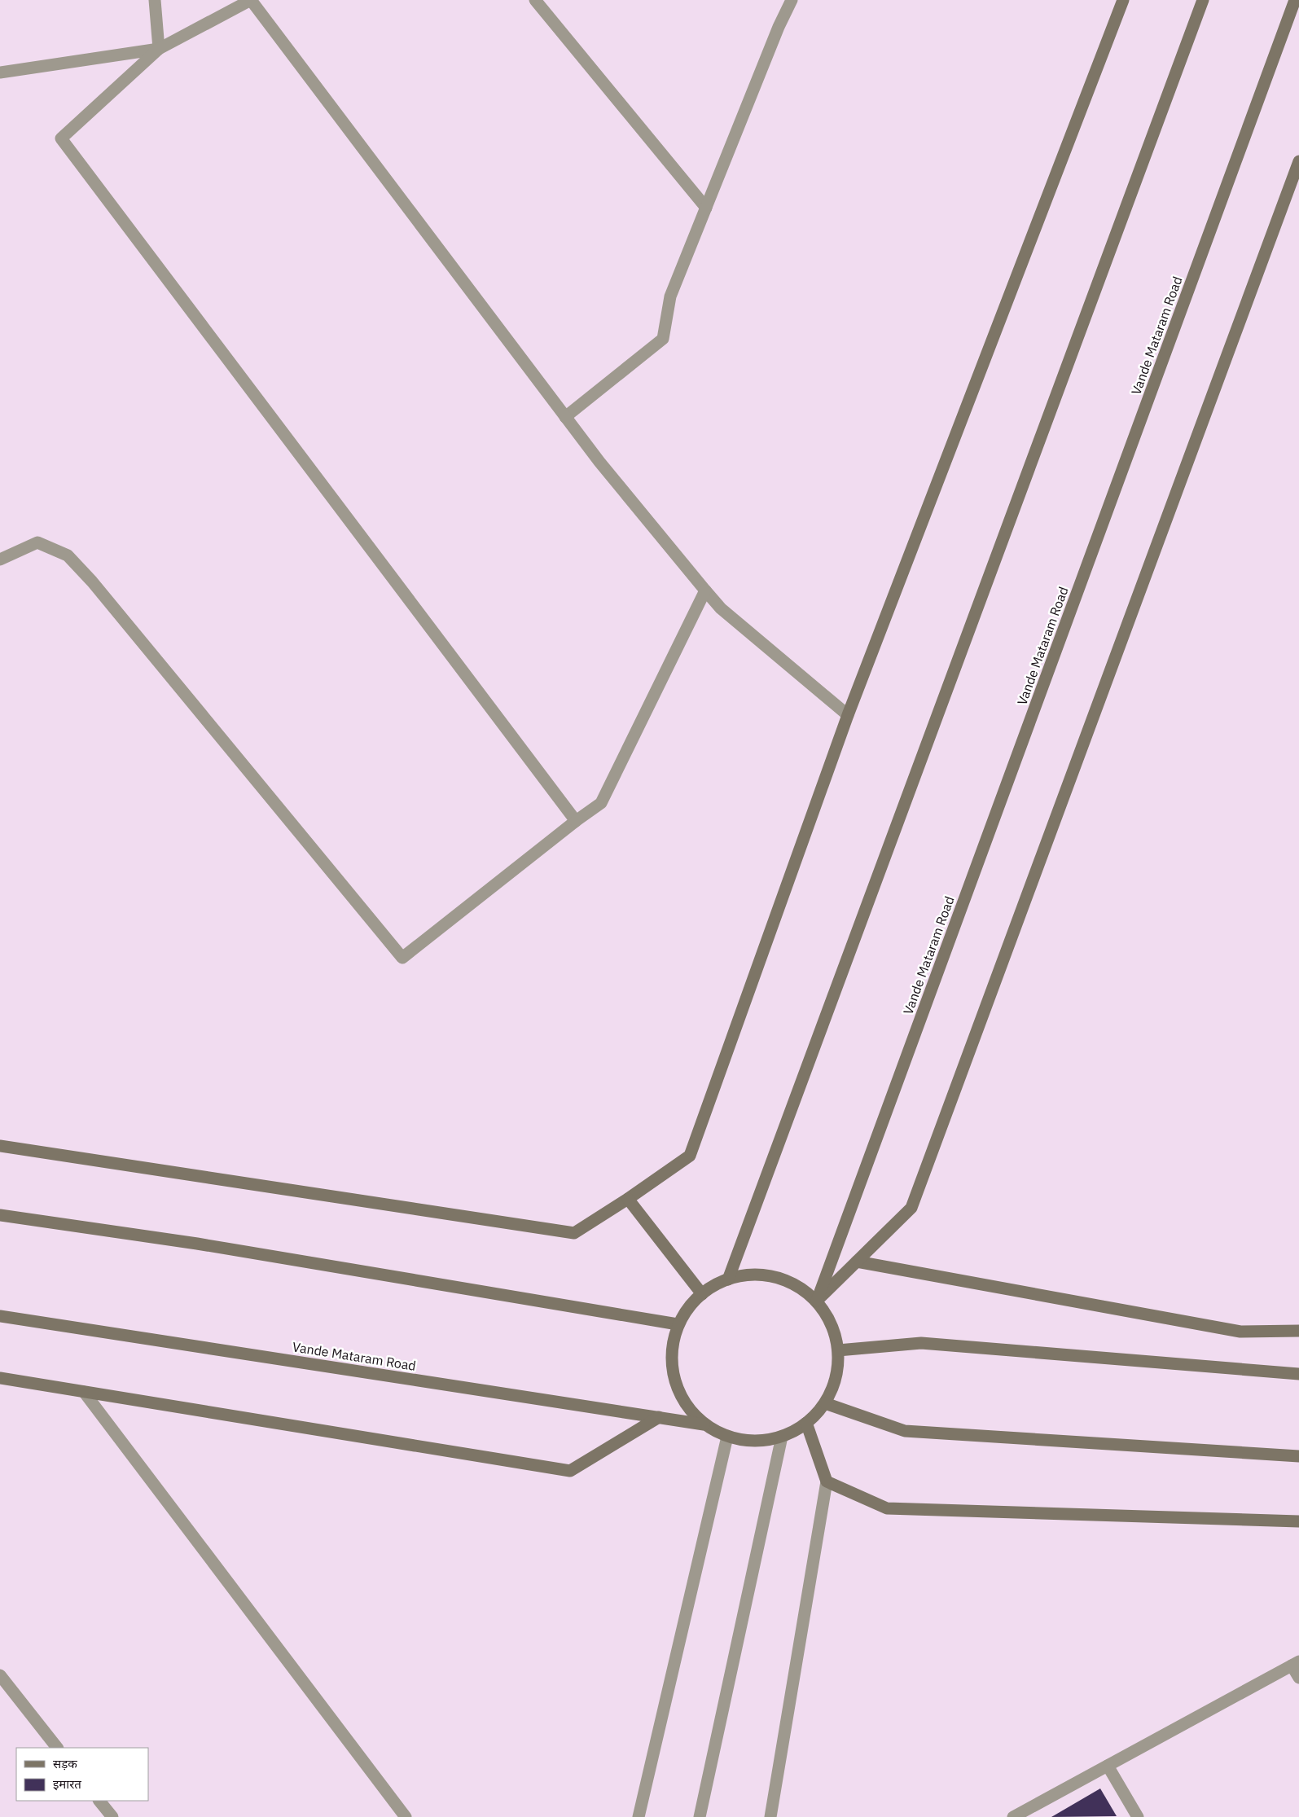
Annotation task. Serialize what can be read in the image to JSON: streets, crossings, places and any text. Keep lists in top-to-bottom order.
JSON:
{
  "streets": {
    "street": ["Vande Mataram Road"]
  },
  "legend": ["सड़क", "इमारत"]
}
